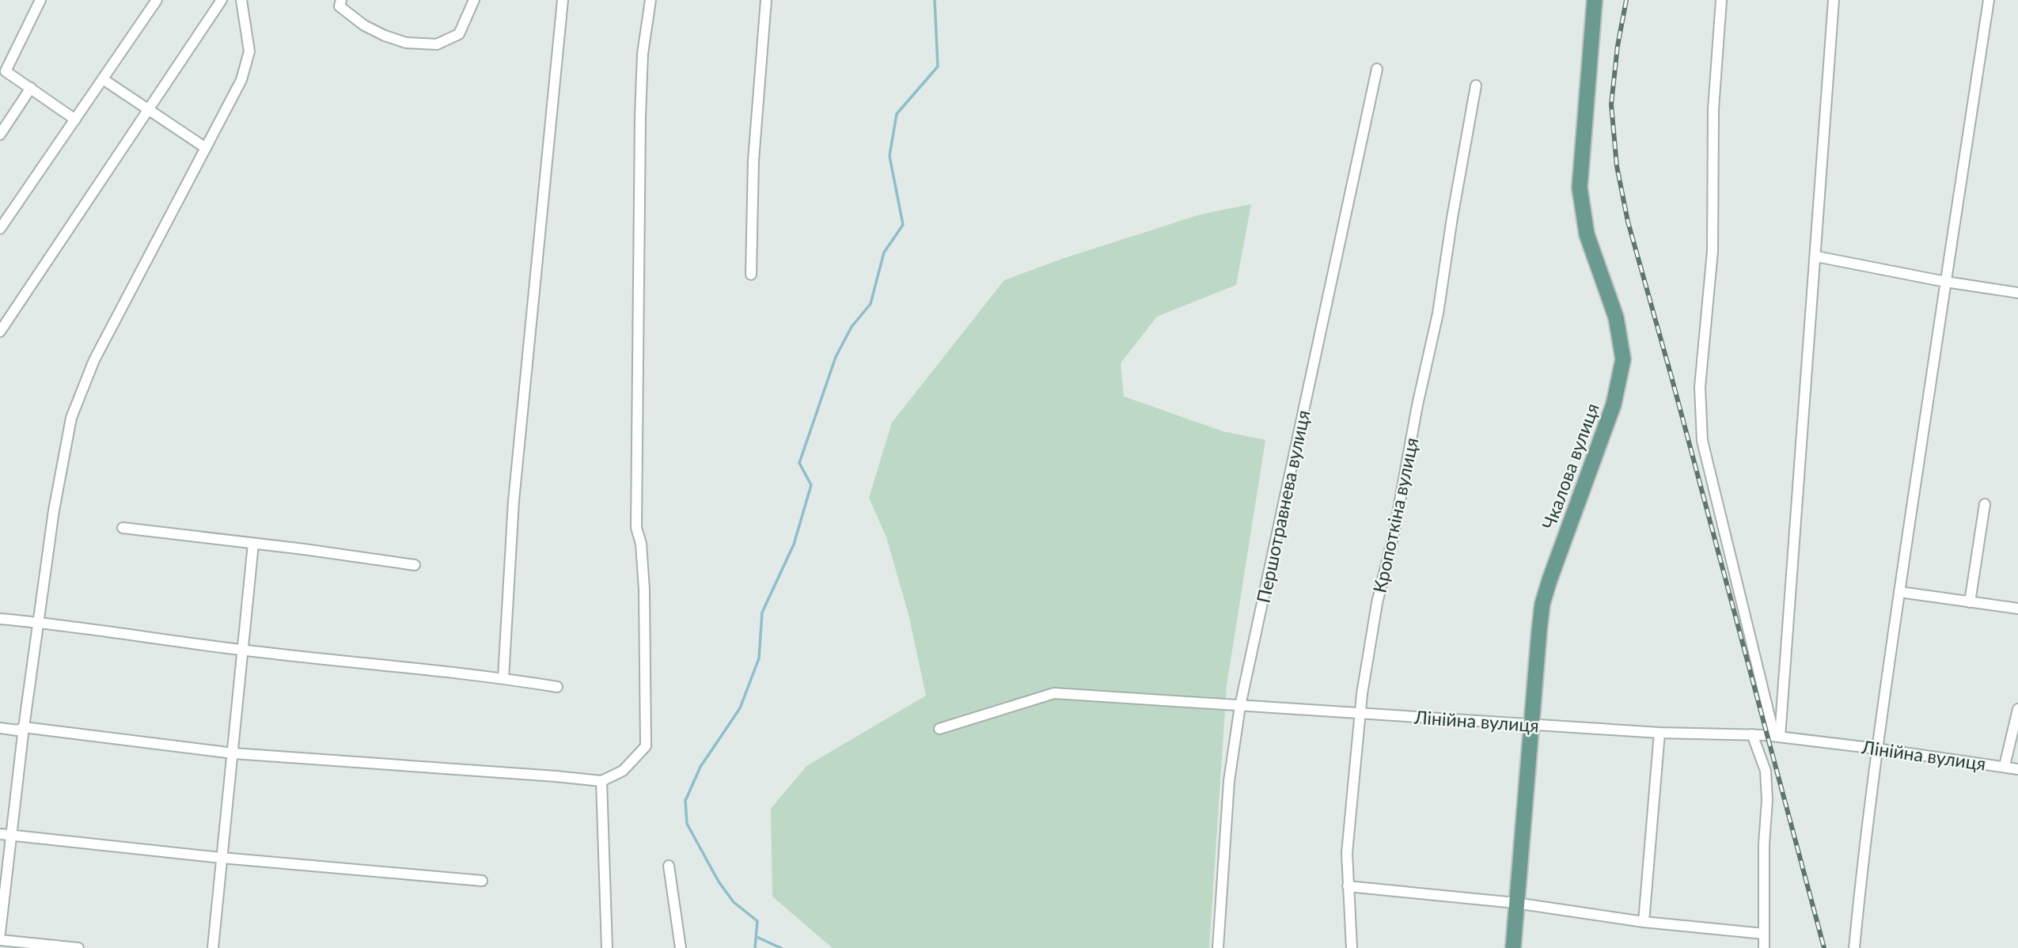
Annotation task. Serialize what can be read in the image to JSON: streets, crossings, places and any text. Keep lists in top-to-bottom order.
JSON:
{
  "streets": {
    "main road": ["Чкалова вулиця"],
    "street": ["Першотравнева вулиця", "Кропоткіна вулиця", "Лінійна вулиця"]
  },
  "crossings": [
    ["Чкалова вулиця", "Лінійна вулиця"],
    ["Першотравнева вулиця", "Лінійна вулиця"],
    ["Кропоткіна вулиця", "Лінійна вулиця"]
  ]
}
